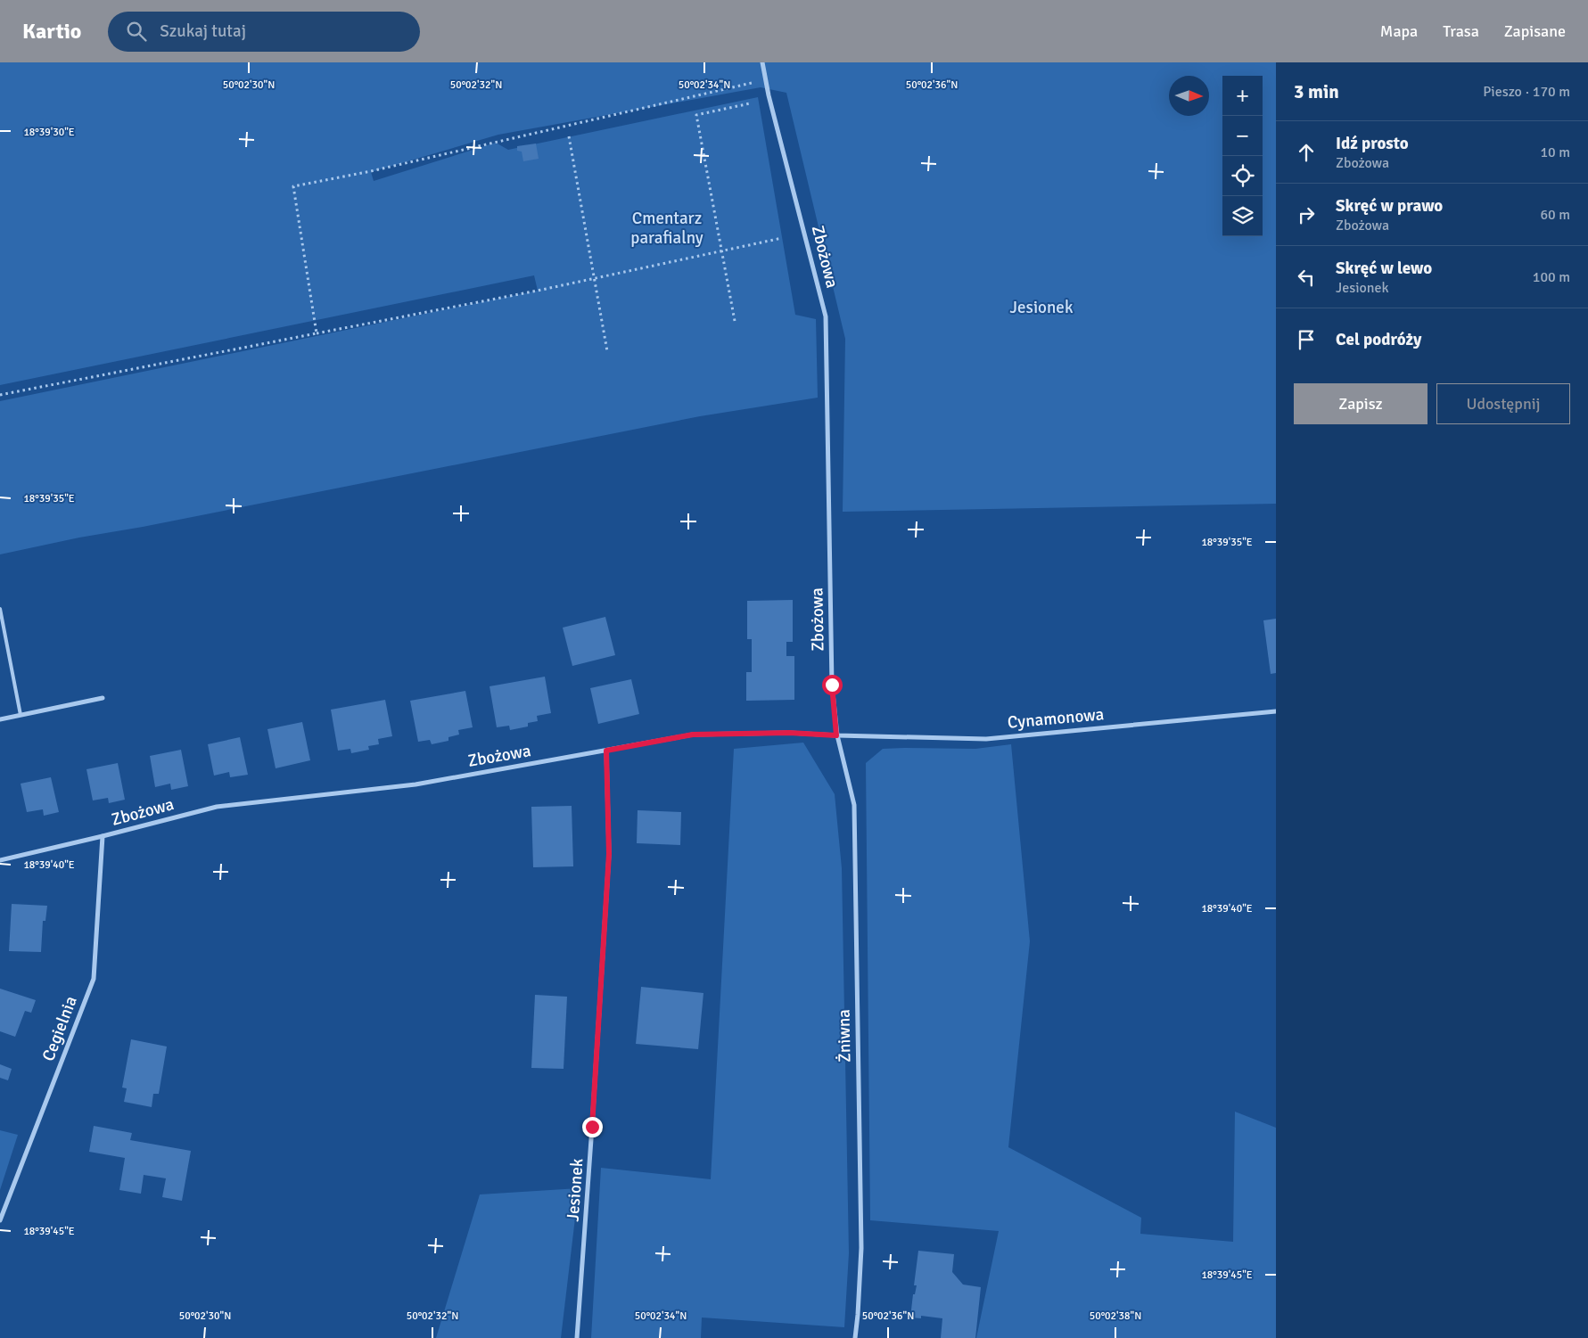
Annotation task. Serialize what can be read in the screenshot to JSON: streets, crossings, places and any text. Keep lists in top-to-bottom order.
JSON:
{
  "streets": {
    "street": [
      "Zbożowa",
      "Cynamonowa",
      "Cegielnia",
      "Żniwna",
      "Jesionek"
    ]
  },
  "crossings": [
    ["Zbożowa", "Cynamonowa"],
    ["Zbożowa", "Cegielnia"],
    ["Zbożowa", "Żniwna"],
    ["Zbożowa", "Jesionek"],
    ["Cynamonowa", "Żniwna"]
  ],
  "parks": ["Cmentarz parafialny", "Jesionek"],
  "north": "right",
  "page": {
    "header": "Kartio",
    "search": "Szukaj tutaj",
    "nav": ["Mapa", "Trasa", "Zapisane"],
    "heading": ["3 min", "Pieszo · 170 m"],
    "map_buttons": ["+", "−"],
    "list": [
      ["Idź prosto", "Zbożowa", "10 m"],
      ["Skręć w prawo", "Zbożowa", "60 m"],
      ["Skręć w lewo", "Jesionek", "100 m"],
      "Cel podróży"
    ],
    "buttons": ["Zapisz", "Udostępnij"]
  },
  "coordinates": [
    "50°02'30\"N",
    "50°02'32\"N",
    "50°02'34\"N",
    "50°02'36\"N",
    "18°39'30\"E",
    "18°39'35\"E",
    "18°39'40\"E",
    "18°39'45\"E",
    "50°02'38\"N"
  ]
}
